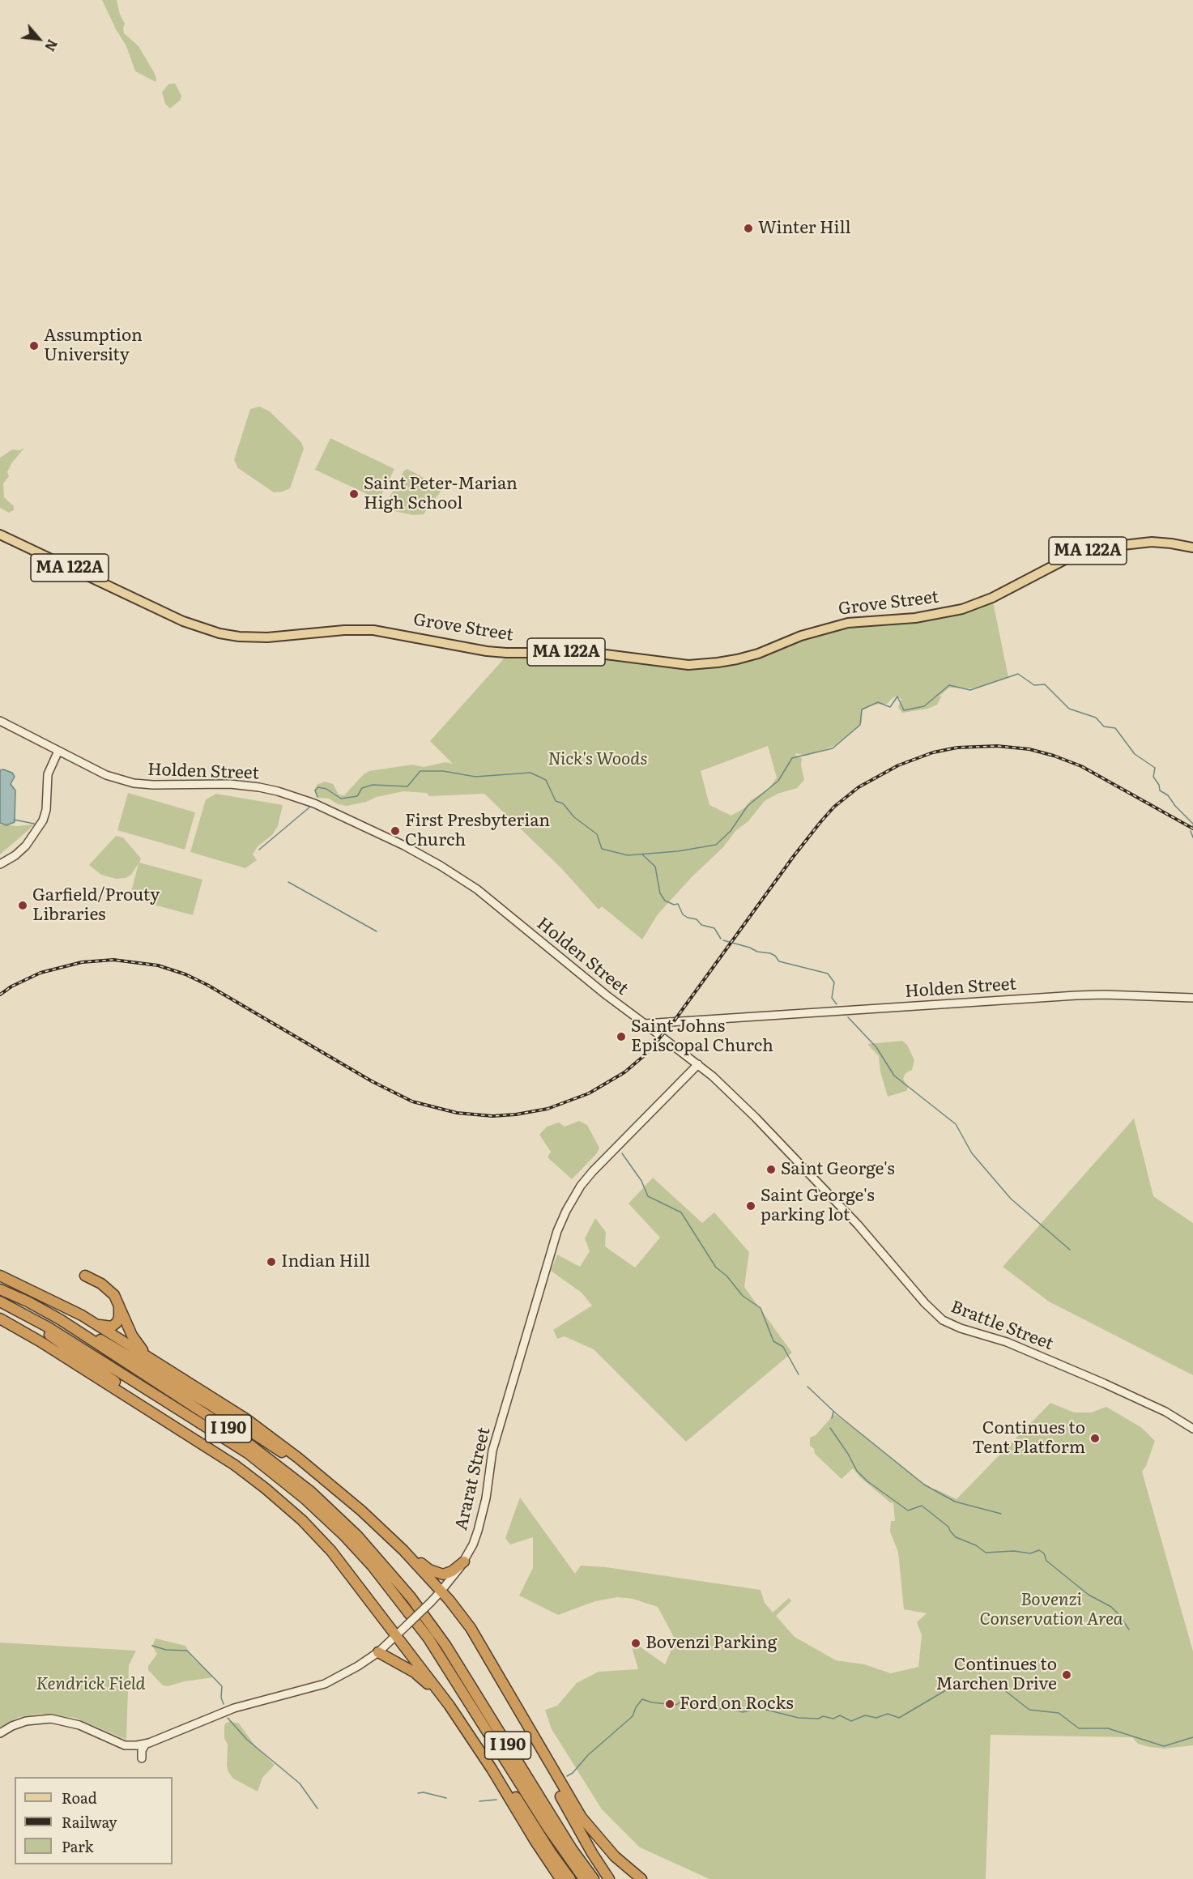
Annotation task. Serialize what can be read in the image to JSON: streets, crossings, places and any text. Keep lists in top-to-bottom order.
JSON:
{
  "streets": {
    "highway": ["I 190"],
    "main road": [
      "MA 122A",
      "Grove Street",
      "Holden Street",
      "Brattle Street",
      "Ararat Street"
    ]
  },
  "crossings": [
    ["Holden Street", "Brattle Street"],
    ["Brattle Street", "Ararat Street"]
  ],
  "parks": ["Nick's Woods", "Bovenzi Conservation Area", "Kendrick Field"],
  "places": [
    "Winter Hill",
    "Assumption University",
    "Saint Peter-Marian High School",
    "First Presbyterian Church",
    "Garfield/Prouty Libraries",
    "Saint Johns Episcopal Church",
    "Saint George's",
    "Saint George's parking lot",
    "Indian Hill",
    "Continues to Tent Platform",
    "Bovenzi Parking",
    "Continues to Marchen Drive",
    "Ford on Rocks"
  ],
  "legend": ["Road", "Railway", "Park"],
  "north": "bottom right"
}
